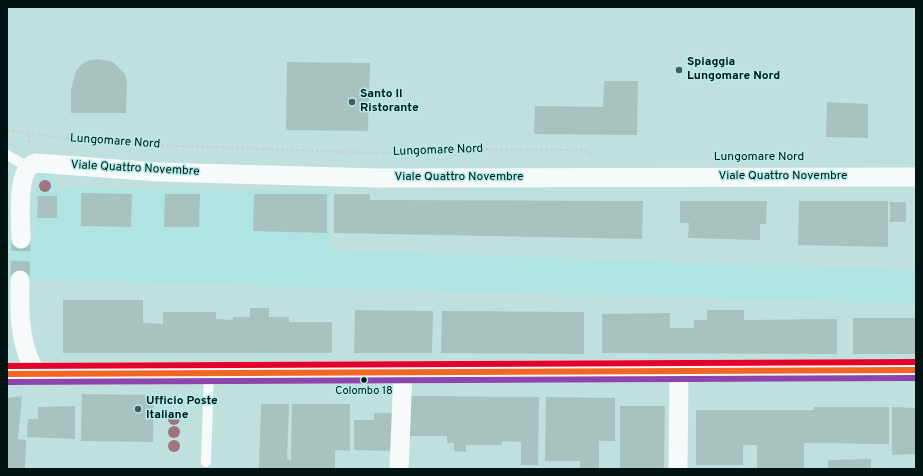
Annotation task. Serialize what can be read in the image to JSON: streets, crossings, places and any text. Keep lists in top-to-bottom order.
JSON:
{
  "streets": {
    "street": ["Viale Quattro Novembre"],
    "path": ["Lungomare Nord"]
  },
  "places": [
    "Spiaggia Lungomare Nord",
    "Santo Il Ristorante",
    "Colombo 18",
    "Ufficio Poste Italiane"
  ]
}
